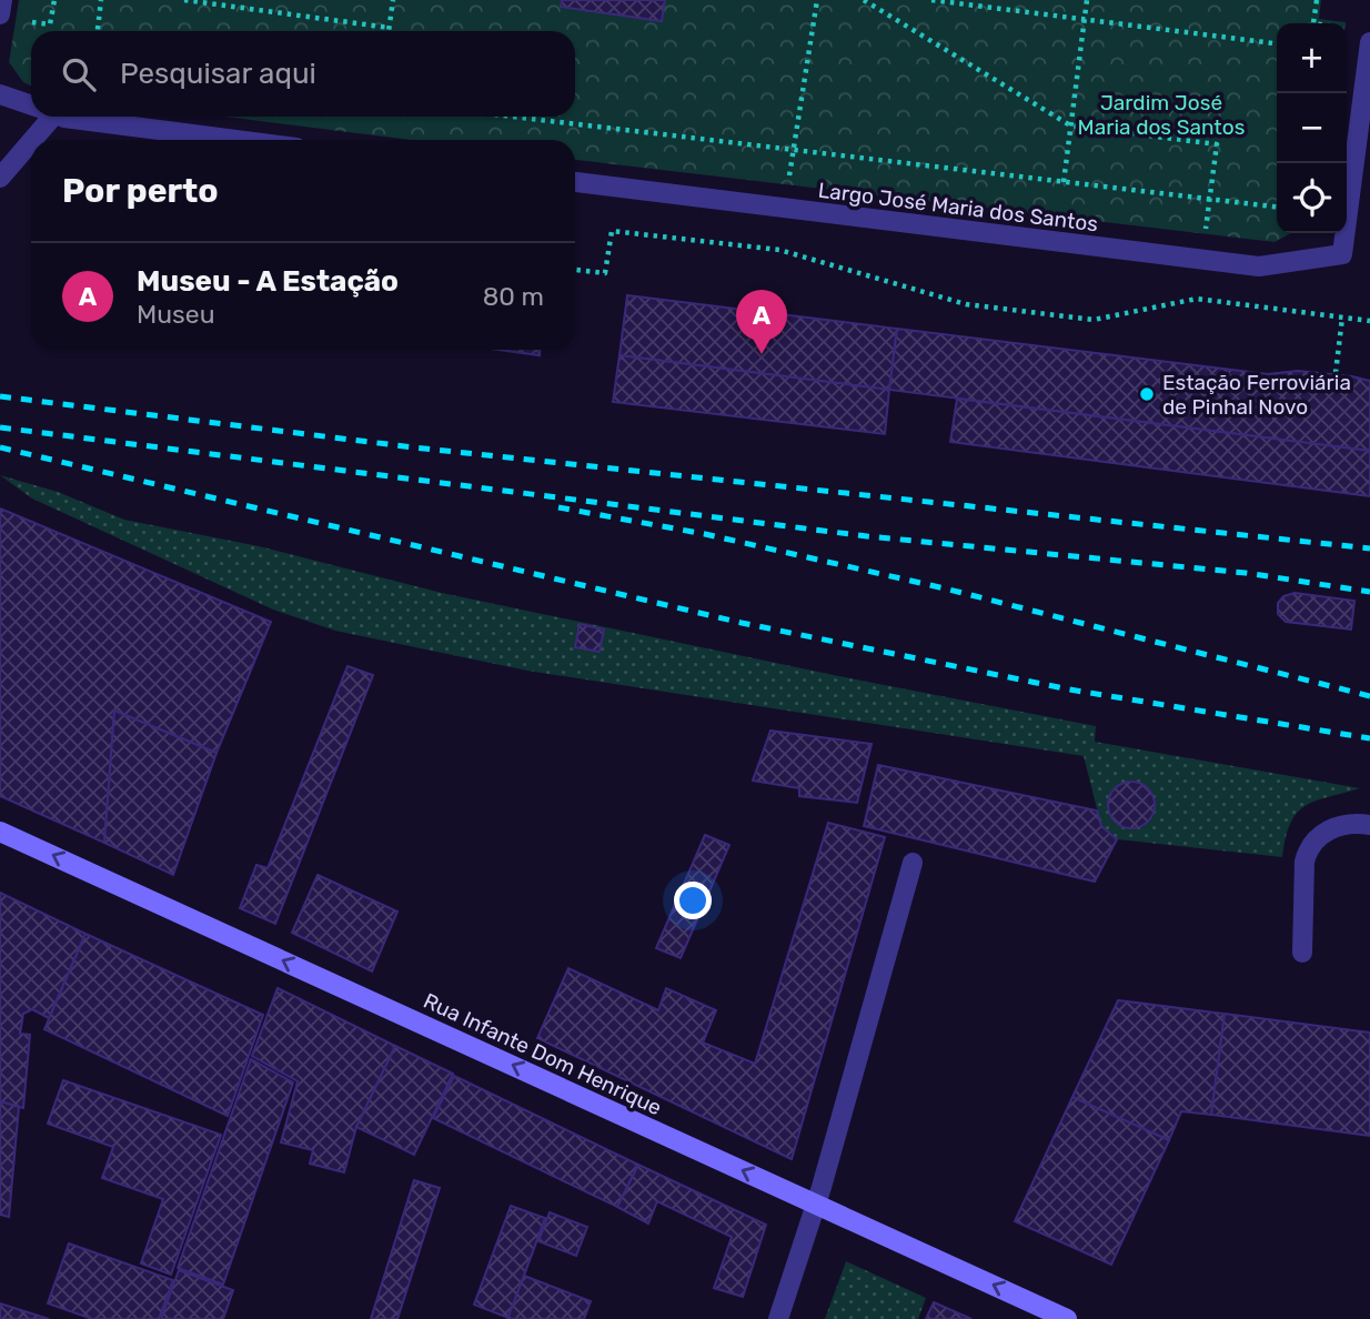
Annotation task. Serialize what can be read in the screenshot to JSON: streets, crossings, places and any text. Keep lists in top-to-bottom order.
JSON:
{
  "streets": {
    "street": ["Largo José Maria dos Santos", "Rua Infante Dom Henrique"]
  },
  "one_way": ["Rua Infante Dom Henrique"],
  "parks": ["Jardim José Maria dos Santos"],
  "places": ["Estação Ferroviária de Pinhal Novo"],
  "page": {
    "map_buttons": ["+", "−"],
    "search": "Pesquisar aqui",
    "heading": "Por perto",
    "list": [
      {
        "mark": "A",
        "name": "Museu - A Estação",
        "note": "Museu",
        "value": "80 m"
      }
    ],
    "pins": "A"
  }
}
